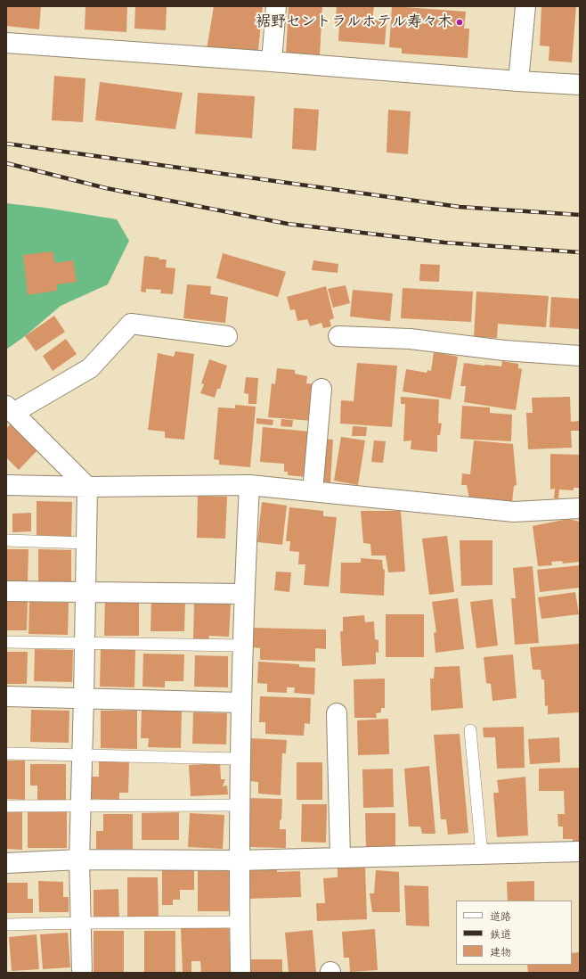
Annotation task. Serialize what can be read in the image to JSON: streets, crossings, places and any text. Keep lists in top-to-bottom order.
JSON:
{
  "places": ["裾野セントラルホテル寿々木"],
  "legend": ["道路", "鉄道", "建物"]
}
